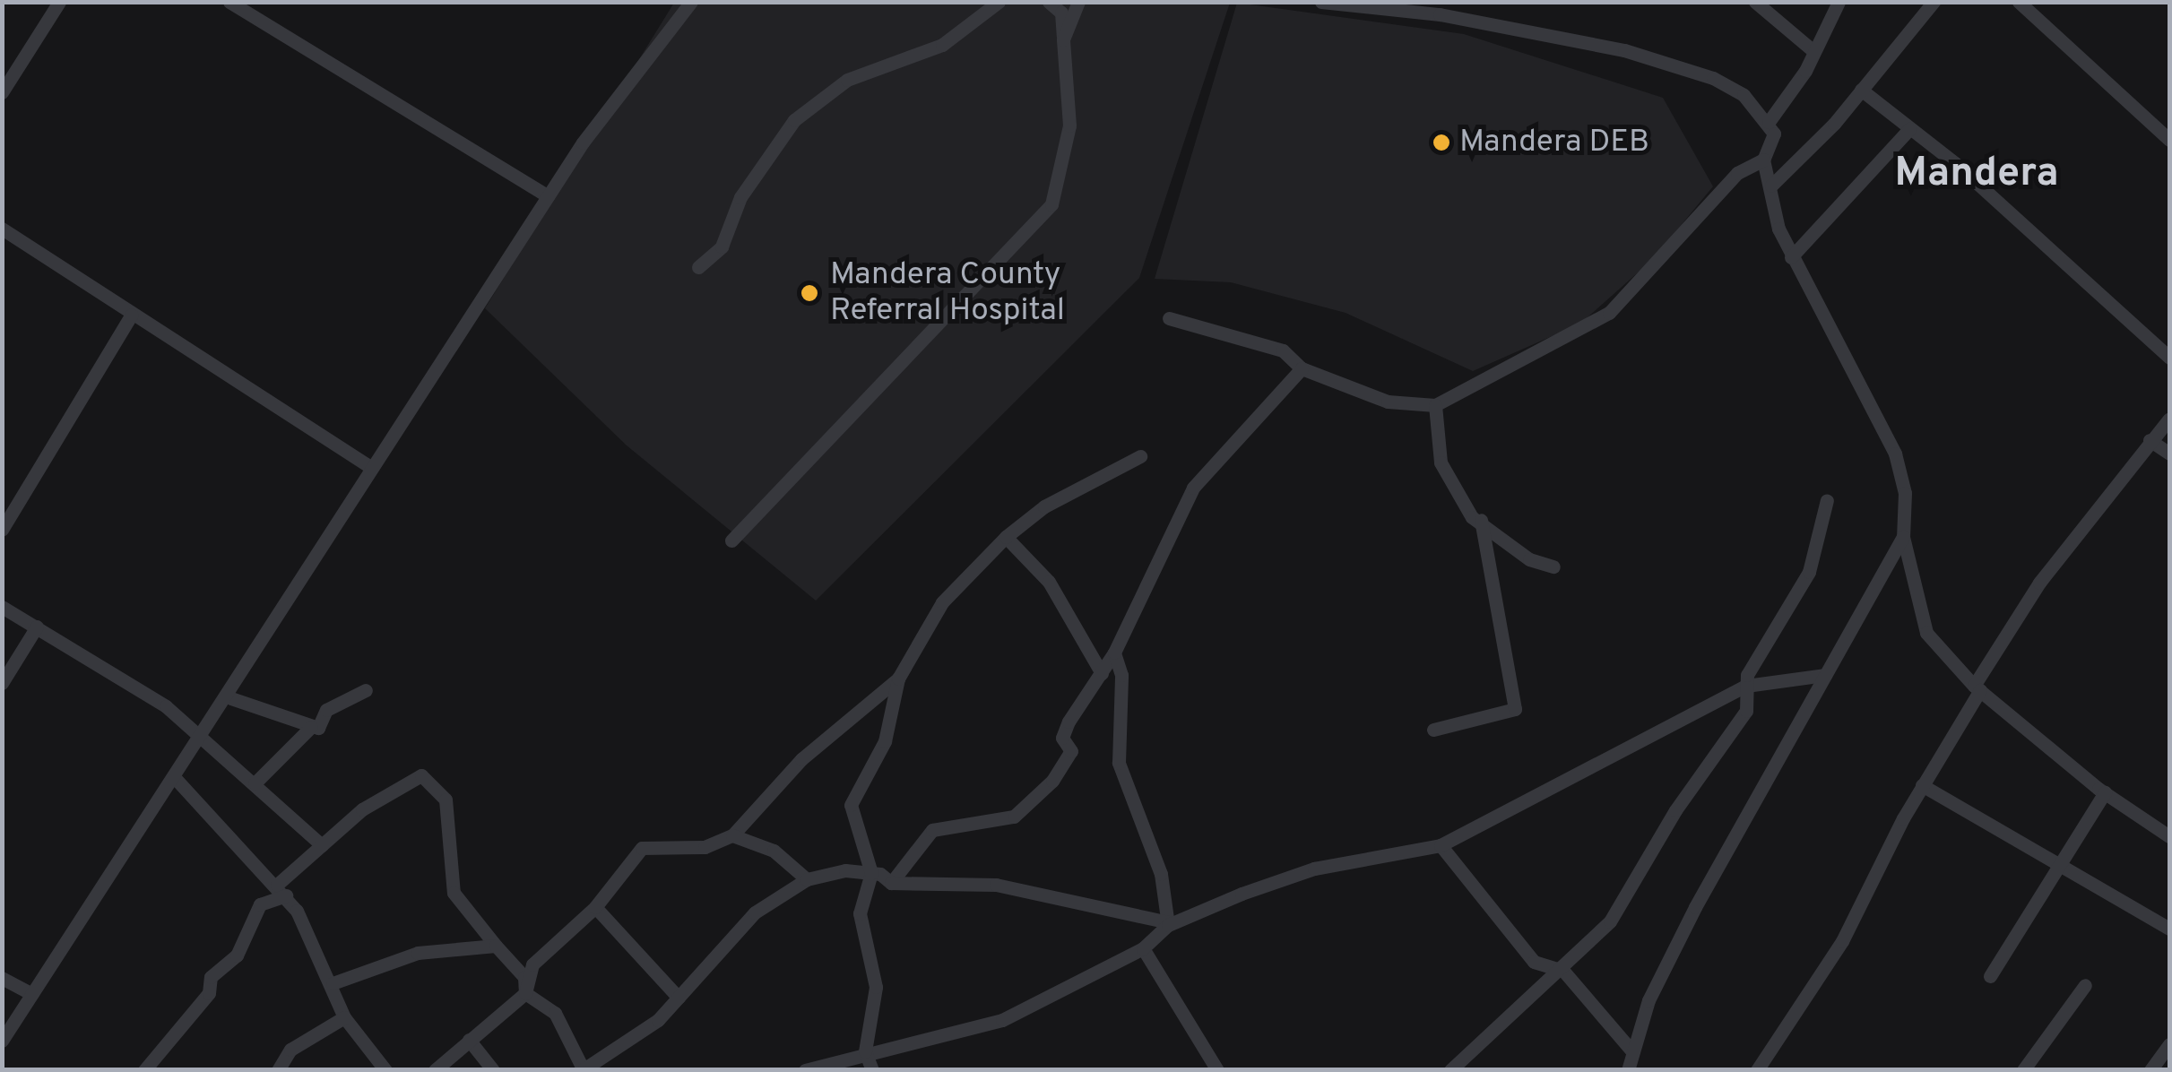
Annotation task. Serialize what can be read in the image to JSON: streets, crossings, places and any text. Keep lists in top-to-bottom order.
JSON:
{
  "districts": ["Mandera"],
  "places": ["Mandera DEB", "Mandera County Referral Hospital"]
}
